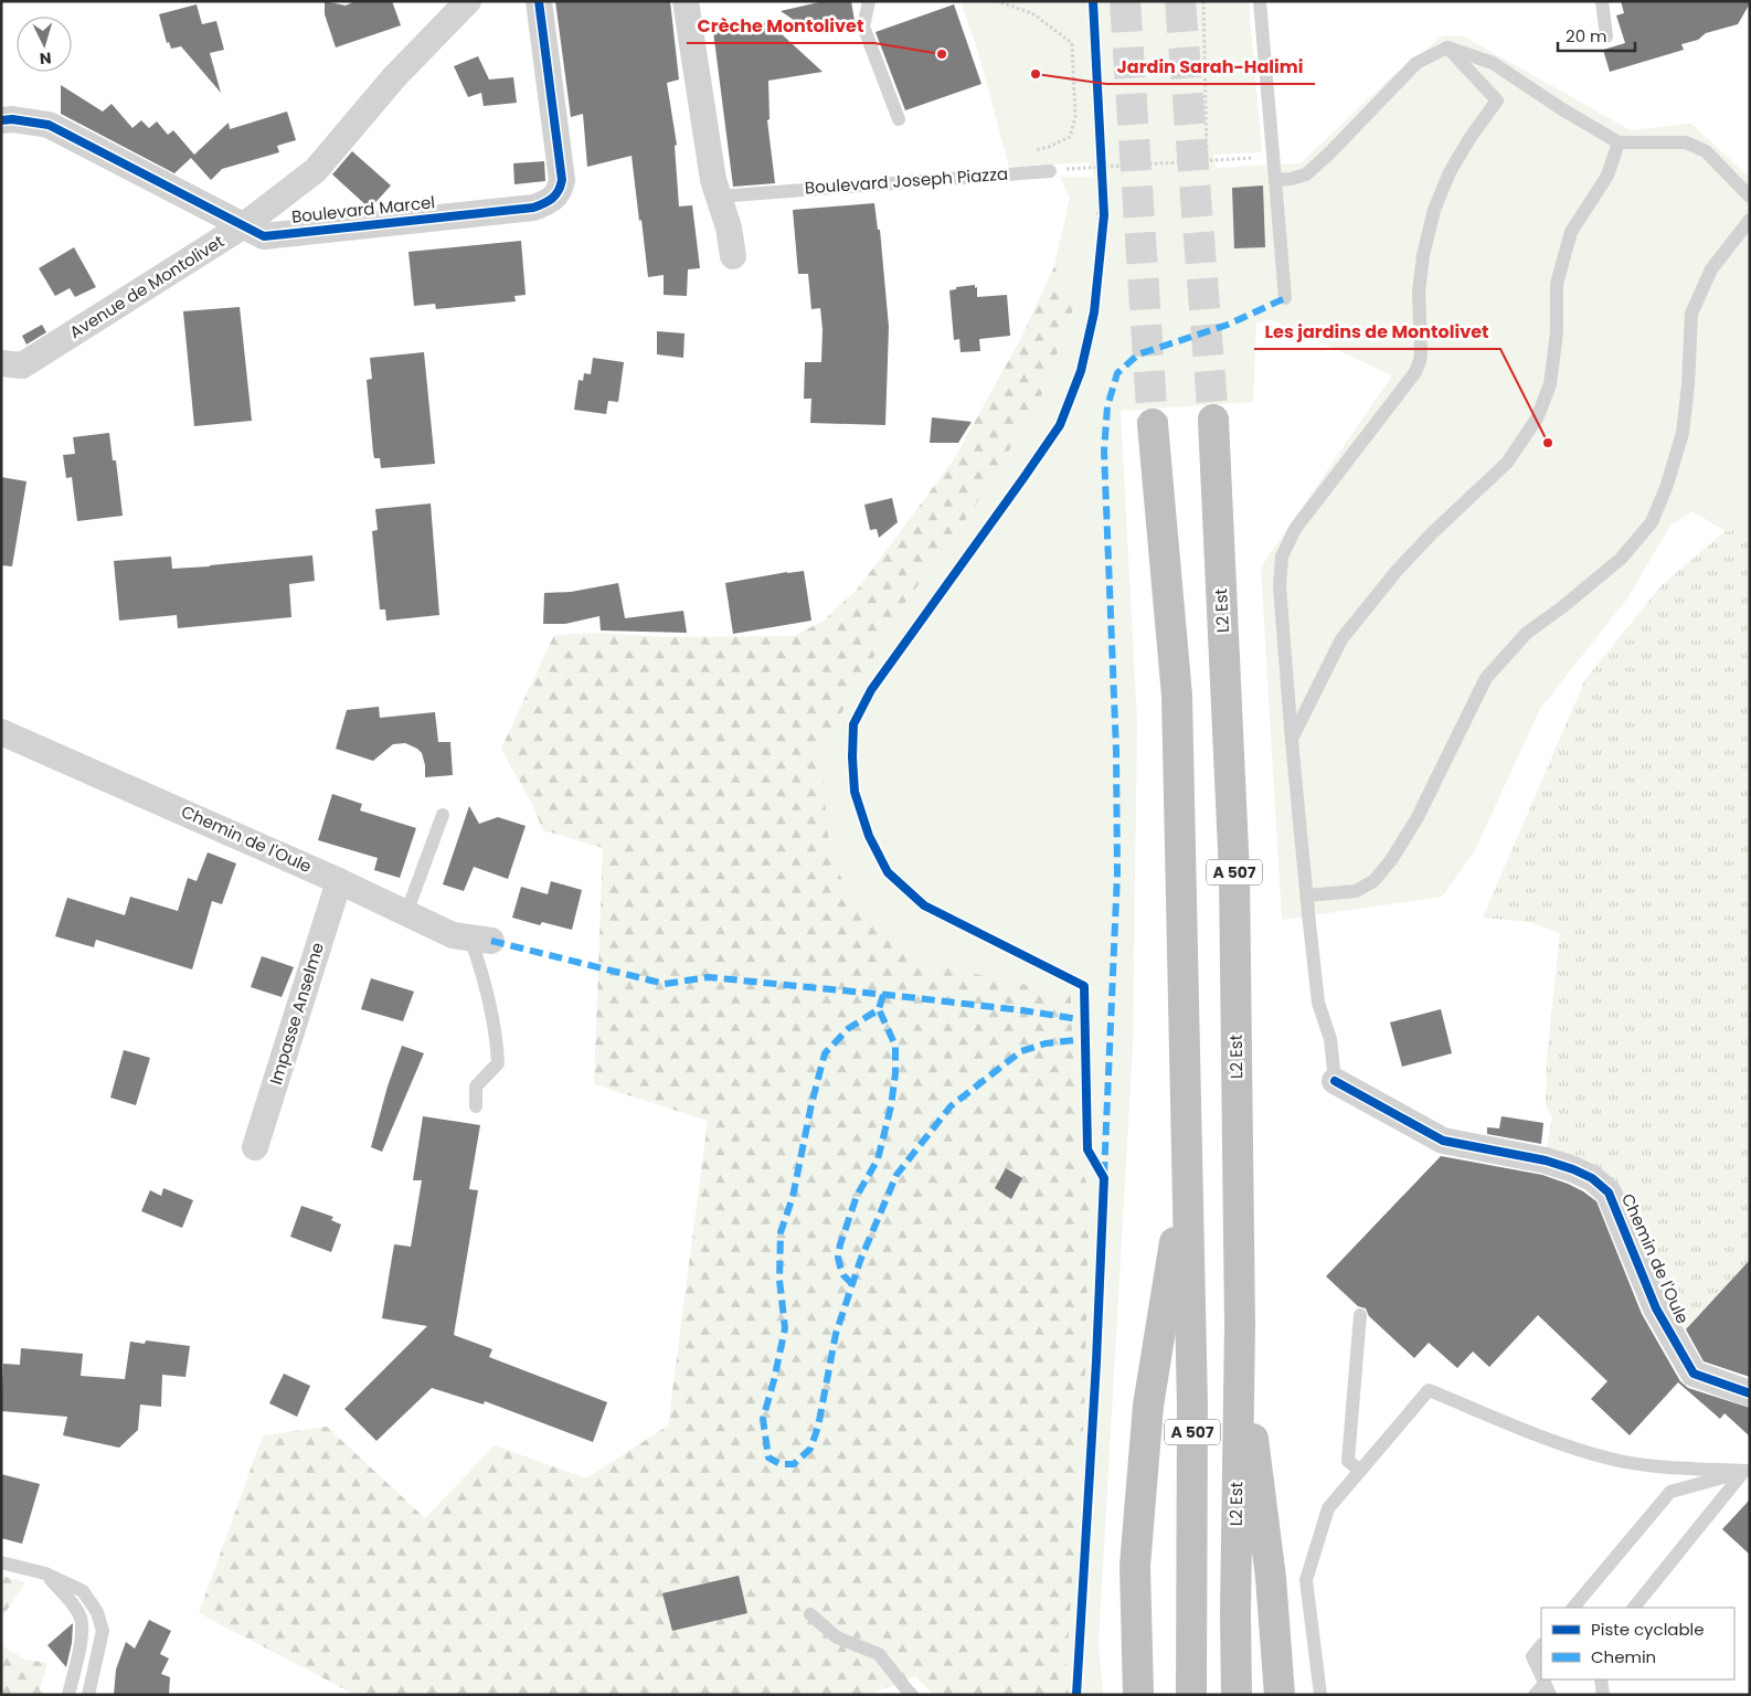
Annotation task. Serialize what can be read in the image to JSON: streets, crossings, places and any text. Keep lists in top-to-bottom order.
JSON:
{
  "streets": {
    "highway": ["L2 Est", "A 507"],
    "street": [
      "Boulevard Marcel",
      "Avenue de Montolivet",
      "Chemin de l'Oule",
      "Impasse Anselme"
    ],
    "lane": ["Boulevard Joseph Piazza"]
  },
  "crossings": [
    ["Boulevard Marcel", "Avenue de Montolivet"],
    ["Chemin de l'Oule", "Impasse Anselme"]
  ],
  "places": ["Crèche Montolivet", "Jardin Sarah-Halimi", "Les jardins de Montolivet"],
  "legend": ["Piste cyclable", "Chemin"],
  "scale_bar": "20 m",
  "north": "bottom"
}
